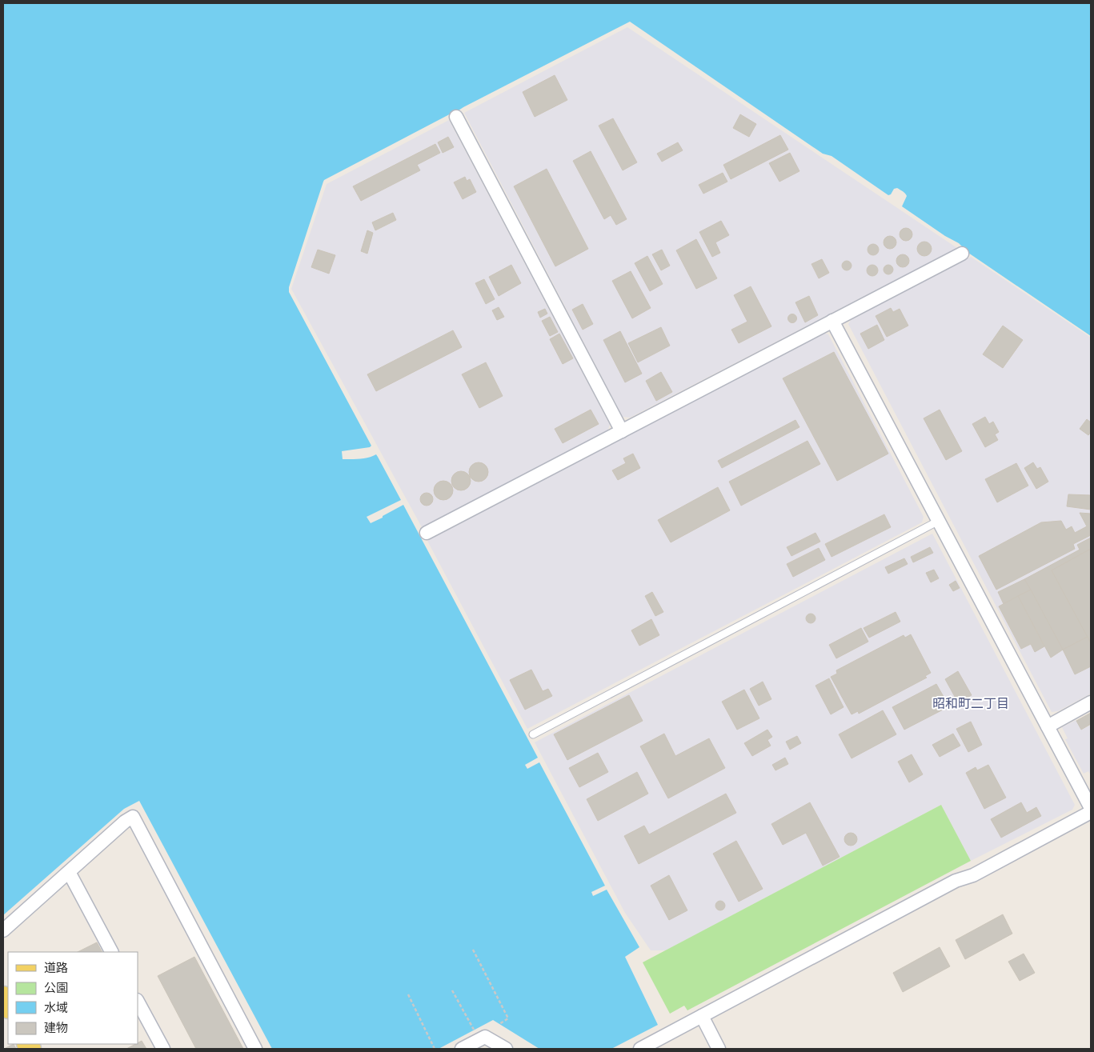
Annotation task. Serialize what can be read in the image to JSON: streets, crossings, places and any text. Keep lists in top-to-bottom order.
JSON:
{
  "districts": ["昭和町二丁目"],
  "legend": [
    "道路",
    "公園",
    "水域",
    "建物"
  ]
}
